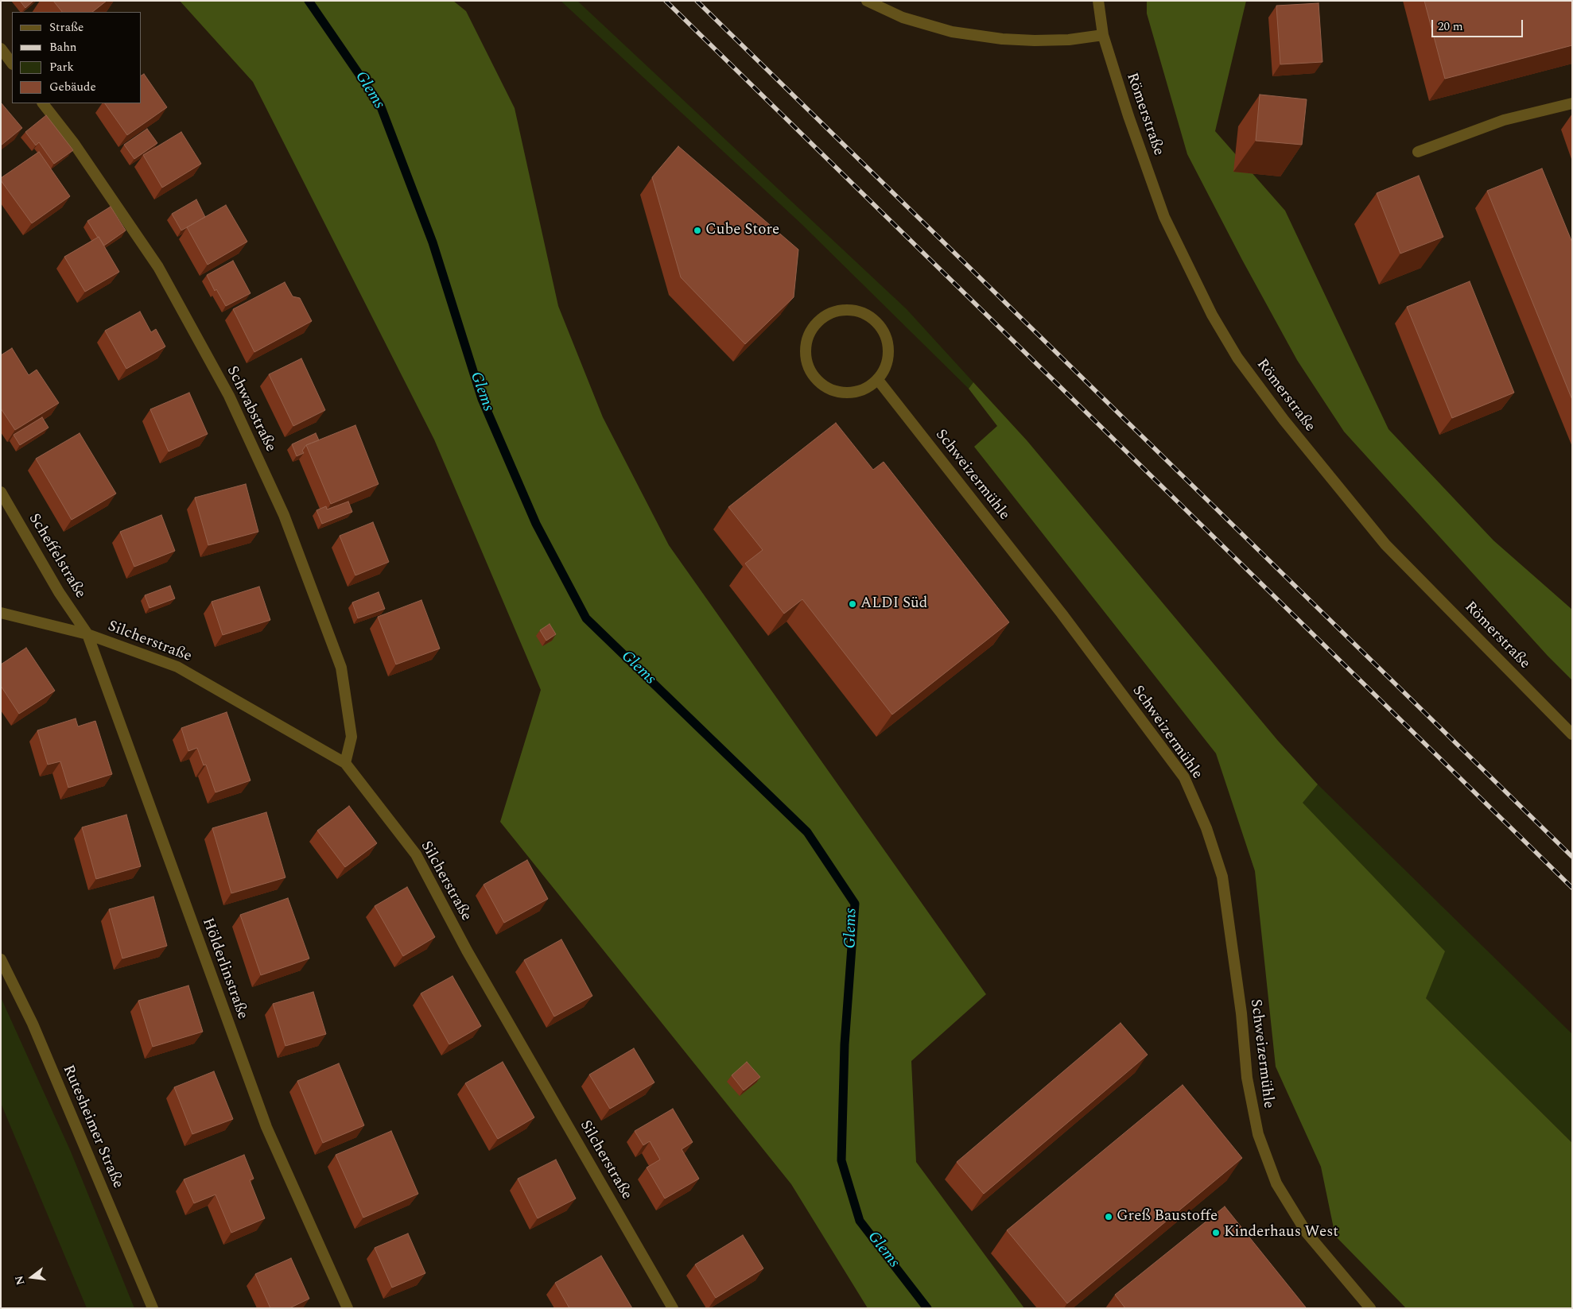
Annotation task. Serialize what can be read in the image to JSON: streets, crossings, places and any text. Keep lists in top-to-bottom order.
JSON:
{
  "streets": {
    "street": [
      "Römerstraße",
      "Schwabstraße",
      "Schweizermühle",
      "Scheffelstraße",
      "Silcherstraße",
      "Hölderlinstraße",
      "Rutesheimer Straße"
    ]
  },
  "crossings": [
    ["Schwabstraße", "Silcherstraße"],
    ["Scheffelstraße", "Silcherstraße"],
    ["Scheffelstraße", "Hölderlinstraße"],
    ["Silcherstraße", "Hölderlinstraße"]
  ],
  "water": ["Glems"],
  "places": [
    "Cube Store",
    "ALDI Süd",
    "Greß Baustoffe",
    "Kinderhaus West"
  ],
  "legend": [
    "Straße",
    "Bahn",
    "Park",
    "Gebäude"
  ],
  "scale_bar": "20 m",
  "north": "left"
}
